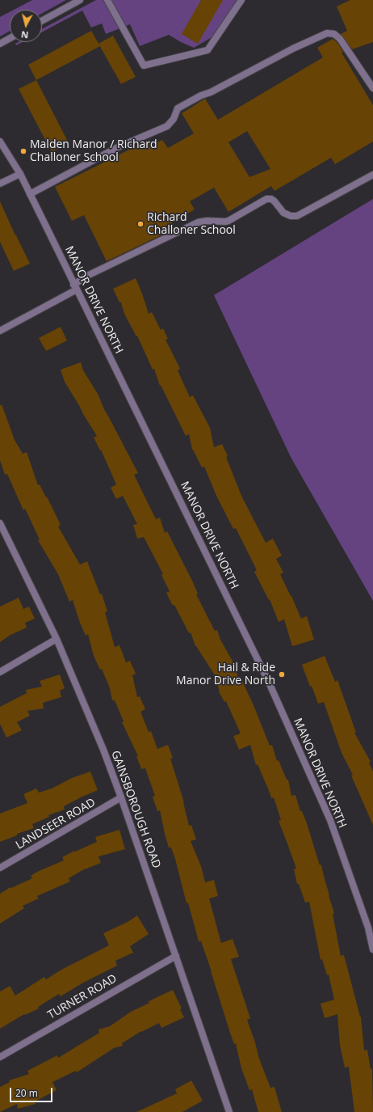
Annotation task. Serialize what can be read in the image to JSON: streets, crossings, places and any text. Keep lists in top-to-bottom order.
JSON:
{
  "streets": {
    "street": [
      "MANOR DRIVE NORTH",
      "GAINSBOROUGH ROAD",
      "LANDSEER ROAD",
      "TURNER ROAD"
    ]
  },
  "crossings": [
    ["GAINSBOROUGH ROAD", "LANDSEER ROAD"],
    ["GAINSBOROUGH ROAD", "TURNER ROAD"]
  ],
  "places": ["Malden Manor / Richard Challoner School", "Richard Challoner School", "Hail & Ride Manor Drive North"],
  "scale_bar": "20 m",
  "north": "bottom"
}
